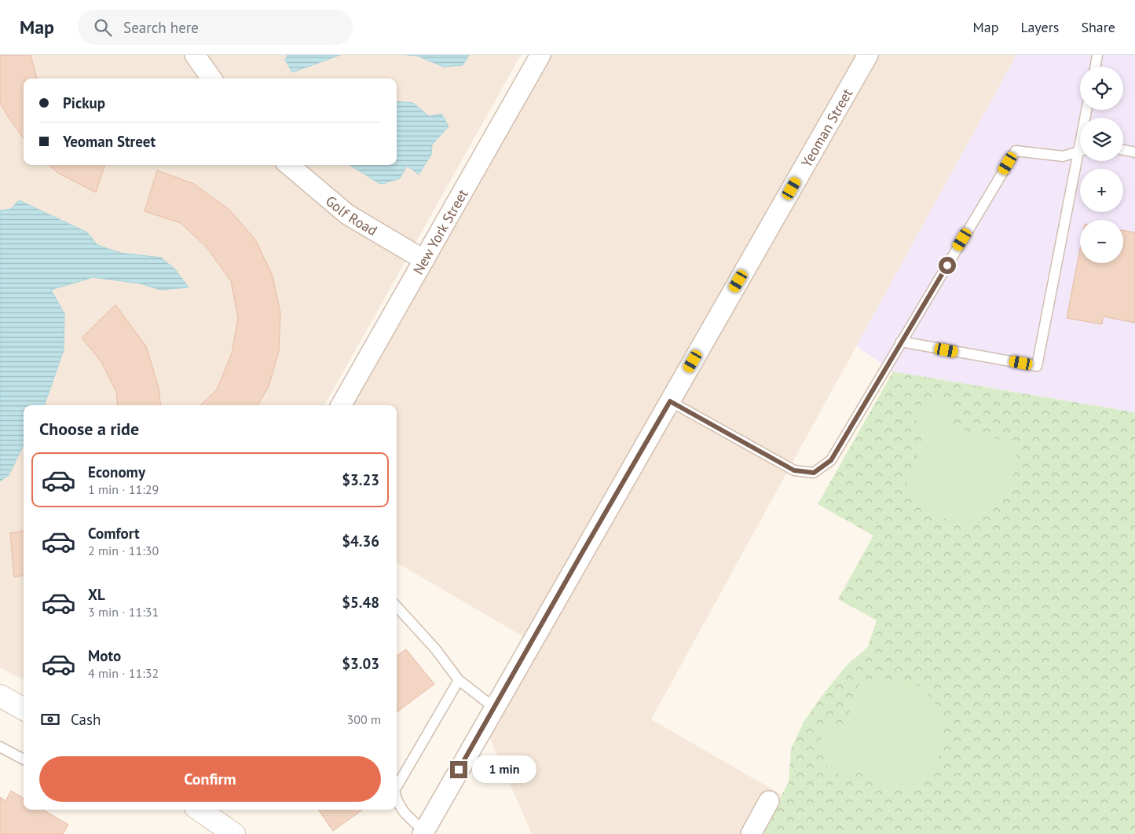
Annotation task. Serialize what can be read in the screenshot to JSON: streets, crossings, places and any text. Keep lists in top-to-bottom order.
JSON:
{
  "streets": {
    "street": ["Yeoman Street", "Golf Road", "New York Street"]
  },
  "crossings": [
    ["Golf Road", "New York Street"]
  ],
  "page": {
    "header": "Map",
    "search": "Search here",
    "nav": ["Map", "Layers", "Share"],
    "map_buttons": ["+", "−"],
    "banner": ["Pickup", "Yeoman Street"],
    "heading": "Choose a ride",
    "list": [
      {
        "name": "Economy",
        "note": "1 min · 11:29",
        "value": "$3.23"
      },
      {
        "name": "Comfort",
        "note": "2 min · 11:30",
        "value": "$4.36"
      },
      {
        "name": "XL",
        "note": "3 min · 11:31",
        "value": "$5.48"
      },
      {
        "name": "Moto",
        "note": "4 min · 11:32",
        "value": "$3.03"
      }
    ],
    "pay": ["Cash", "300 m"],
    "buttons": "Confirm",
    "bubble": "1 min"
  }
}
